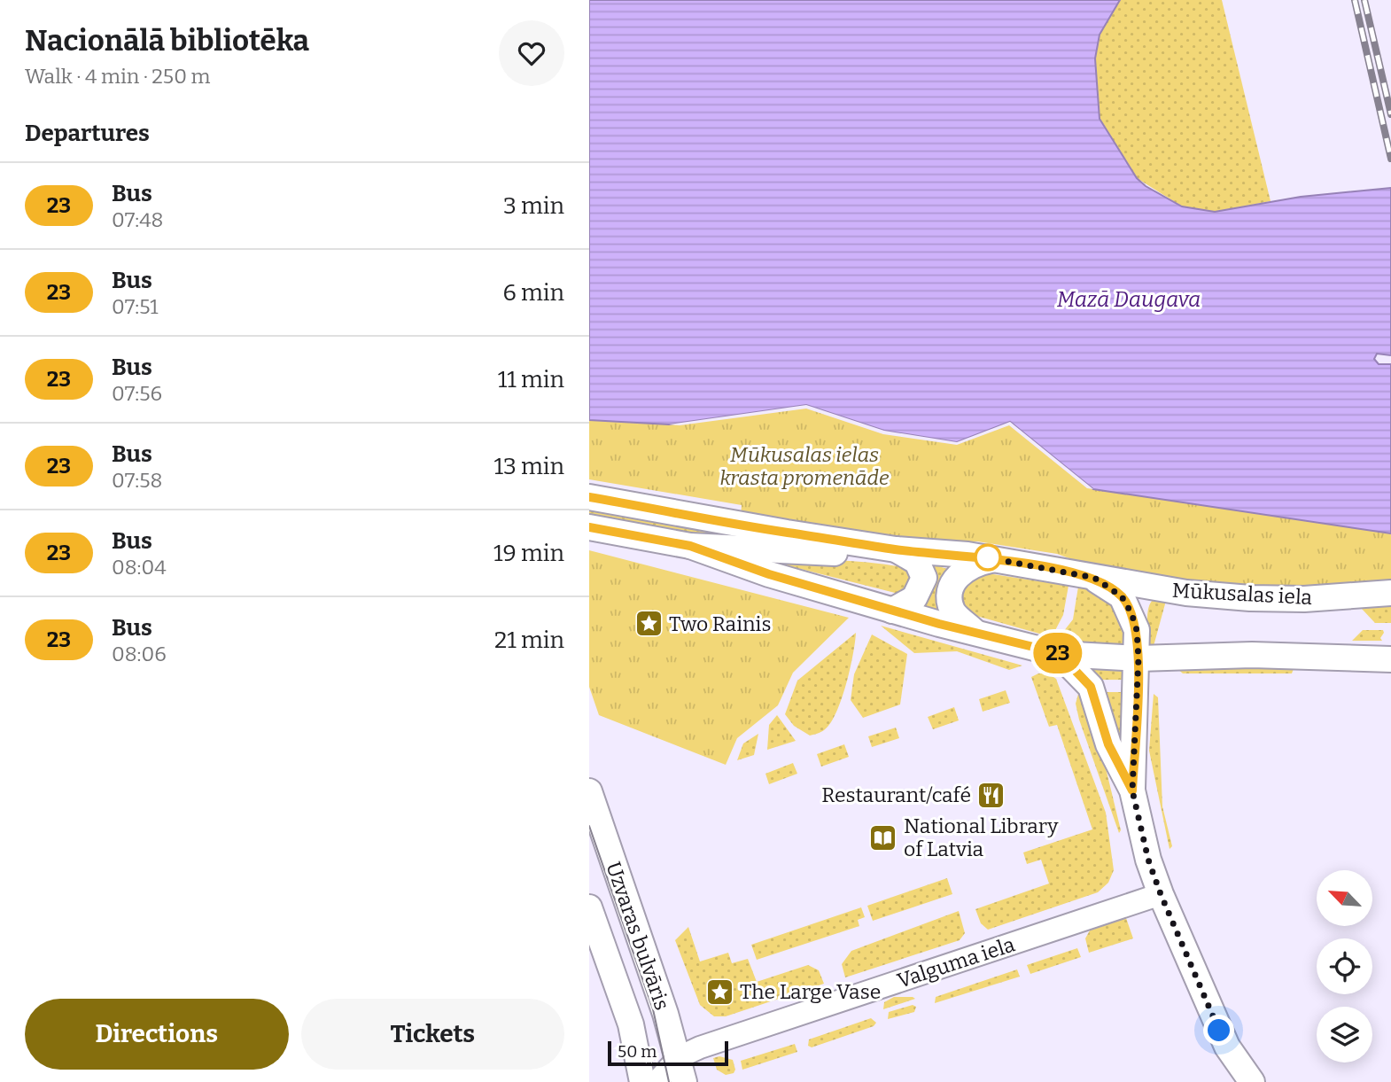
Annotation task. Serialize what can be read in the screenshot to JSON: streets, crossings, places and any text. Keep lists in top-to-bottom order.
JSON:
{
  "streets": {
    "main road": ["Mūkusalas iela", "Uzvaras bulvāris"],
    "street": ["Valguma iela"]
  },
  "crossings": [
    ["Uzvaras bulvāris", "Valguma iela"]
  ],
  "water": ["Mazā Daugava"],
  "parks": ["Mūkusalas ielas krasta promenāde"],
  "places": {
    "place": ["Two Rainis", "The Large Vase"],
    "restaurant": ["Restaurant/café"],
    "library": ["National Library of Latvia"]
  },
  "lines": ["bus line 23"],
  "scale_bar": "50 m",
  "north": "top left",
  "page": {
    "heading": [
      ["Nacionālā bibliotēka", "Walk · 4 min · 250 m"],
      "Departures"
    ],
    "on_map": "23",
    "list": [
      {
        "mark": "23",
        "name": "Bus",
        "note": "07:48",
        "value": "3 min"
      },
      {
        "mark": "23",
        "name": "Bus",
        "note": "07:51",
        "value": "6 min"
      },
      {
        "mark": "23",
        "name": "Bus",
        "note": "07:56",
        "value": "11 min"
      },
      {
        "mark": "23",
        "name": "Bus",
        "note": "07:58",
        "value": "13 min"
      },
      {
        "mark": "23",
        "name": "Bus",
        "note": "08:04",
        "value": "19 min"
      },
      {
        "mark": "23",
        "name": "Bus",
        "note": "08:06",
        "value": "21 min"
      }
    ],
    "buttons": ["Directions", "Tickets"],
    "scale": "50 m"
  }
}
